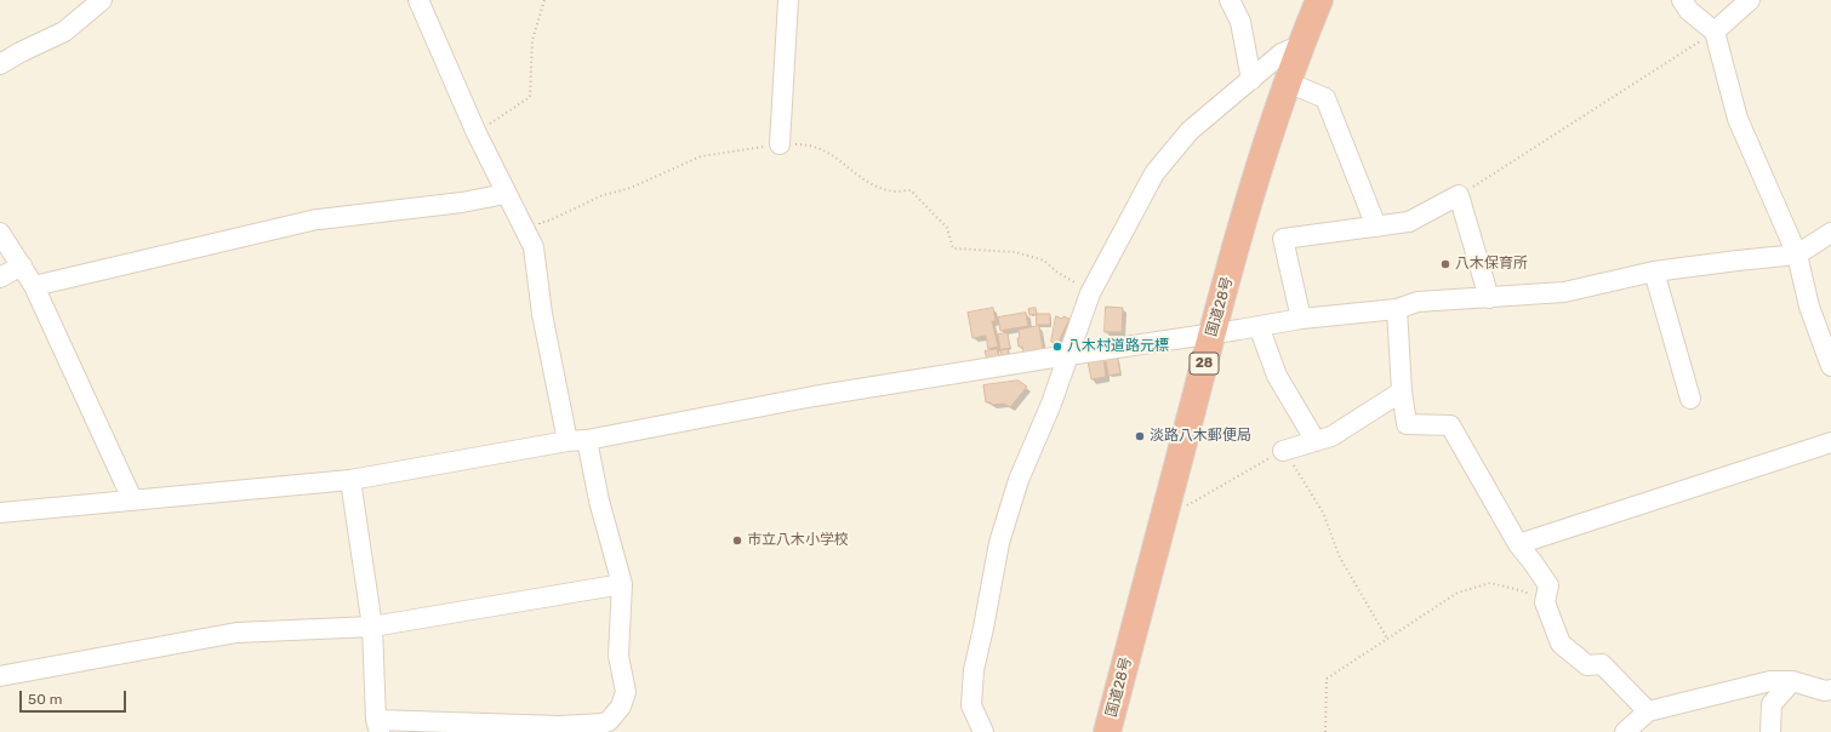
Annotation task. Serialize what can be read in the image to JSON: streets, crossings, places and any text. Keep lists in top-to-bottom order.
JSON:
{
  "streets": {
    "highway": ["国道28号", "28"]
  },
  "places": [
    "八木保育所",
    "八木村道路元標",
    "淡路八木郵便局",
    "市立八木小学校"
  ],
  "scale_bar": "50 m"
}
